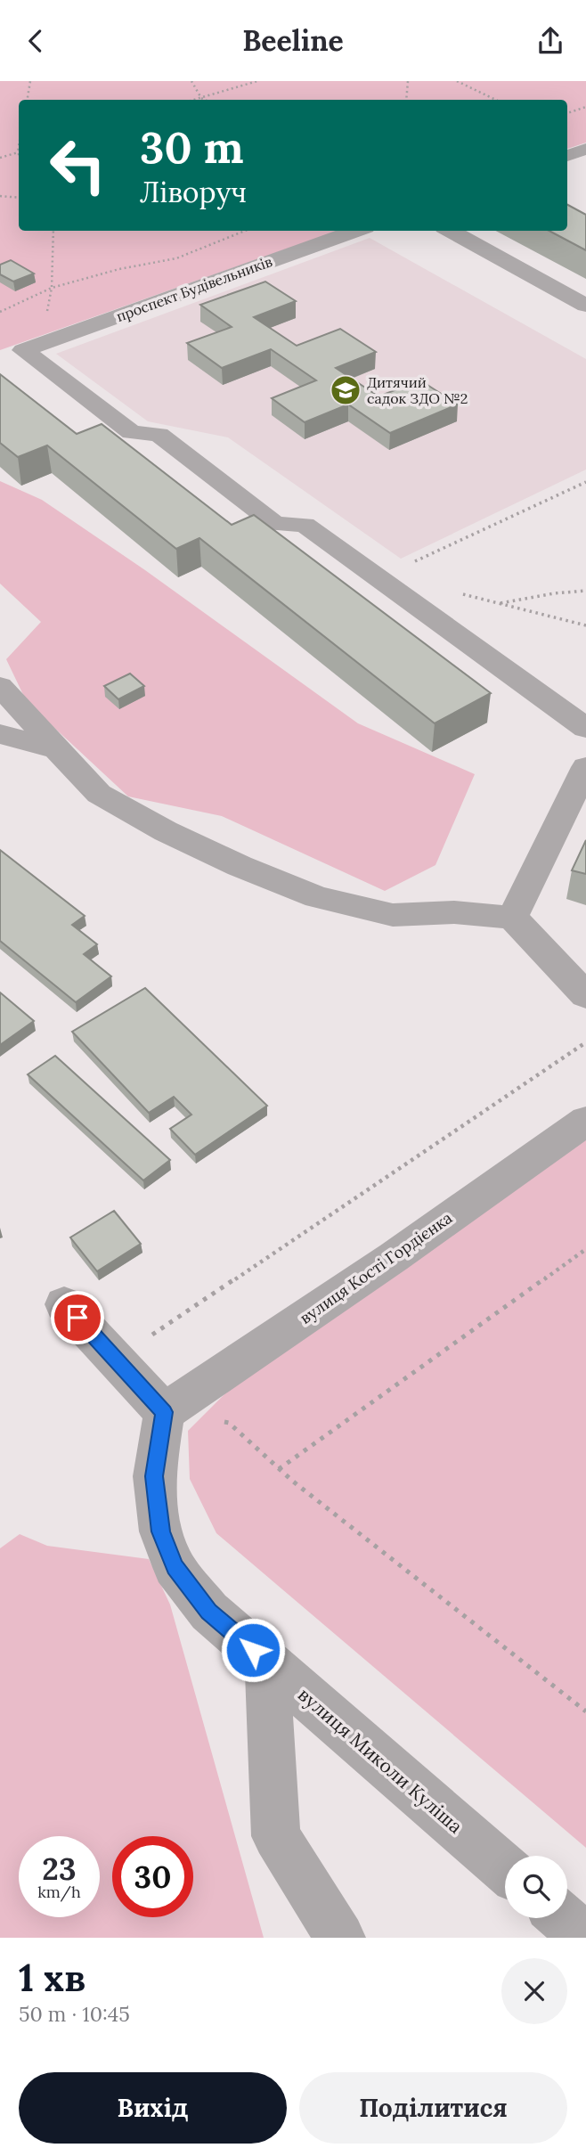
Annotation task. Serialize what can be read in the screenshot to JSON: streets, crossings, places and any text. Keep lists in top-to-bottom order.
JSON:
{
  "streets": {
    "street": ["проспект Будівельників", "вулиця Кості Гордієнка", "вулиця Миколи Куліша"]
  },
  "crossings": [
    ["вулиця Кості Гордієнка", "вулиця Миколи Куліша"]
  ],
  "places": {
    "school or university": ["Дитячий садок ЗДО №2"]
  },
  "page": {
    "header": "Beeline",
    "turn": ["30 m", "Ліворуч"],
    "speed": "23 km/h",
    "limit": "30",
    "heading": ["1 хв", "50 m · 10:45"],
    "buttons": ["Вихід", "Поділитися"]
  }
}
